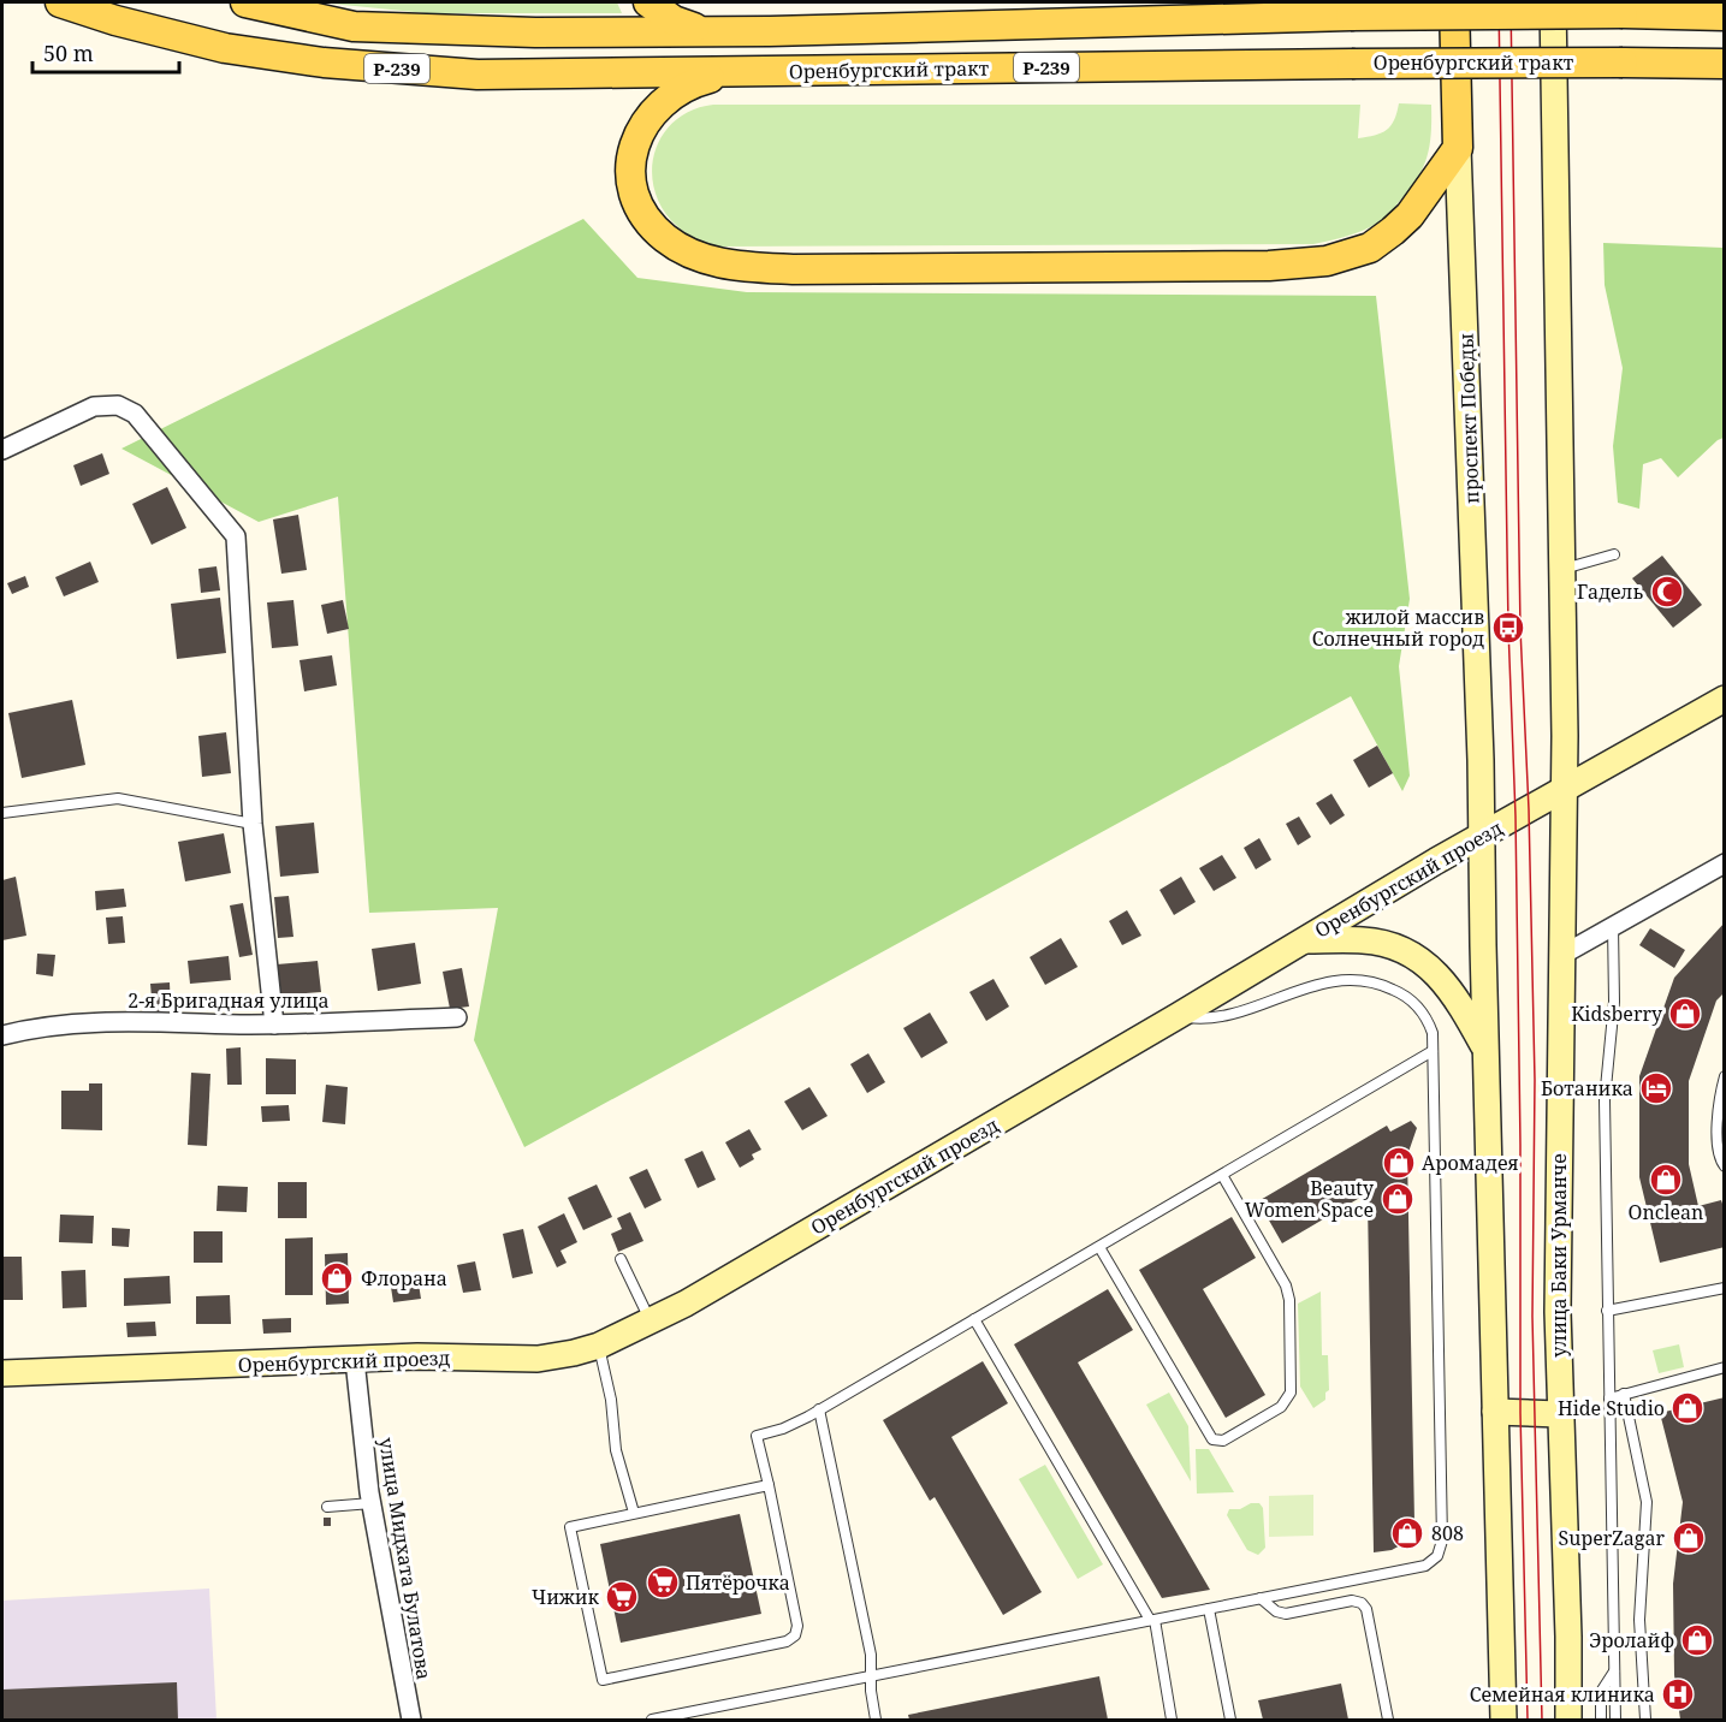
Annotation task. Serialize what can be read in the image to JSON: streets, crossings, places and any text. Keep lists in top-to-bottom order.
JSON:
{
  "streets": {
    "main road": [
      "Оренбургский тракт",
      "Р-239",
      "проспект Победы",
      "Оренбургский проезд",
      "улица Баки Урманче"
    ],
    "street": ["2-я Бригадная улица", "улица Мидхата Булатова"]
  },
  "crossings": [
    ["проспект Победы", "Оренбургский проезд"],
    ["Оренбургский проезд", "улица Баки Урманче"],
    ["Оренбургский проезд", "улица Мидхата Булатова"]
  ],
  "places": {
    "mosque": ["Гадель"],
    "bus stop": ["жилой массив Солнечный город"],
    "shop": [
      "Kidsberry",
      "Аромадея",
      "Onclean",
      "Beauty Women Space",
      "Флорана",
      "Hide Studio",
      "808",
      "SuperZagar",
      "Эролайф"
    ],
    "hotel": ["Ботаника"],
    "supermarket": ["Пятёрочка", "Чижик"],
    "hospital": ["Семейная клиника"]
  },
  "scale_bar": "50 m"
}
